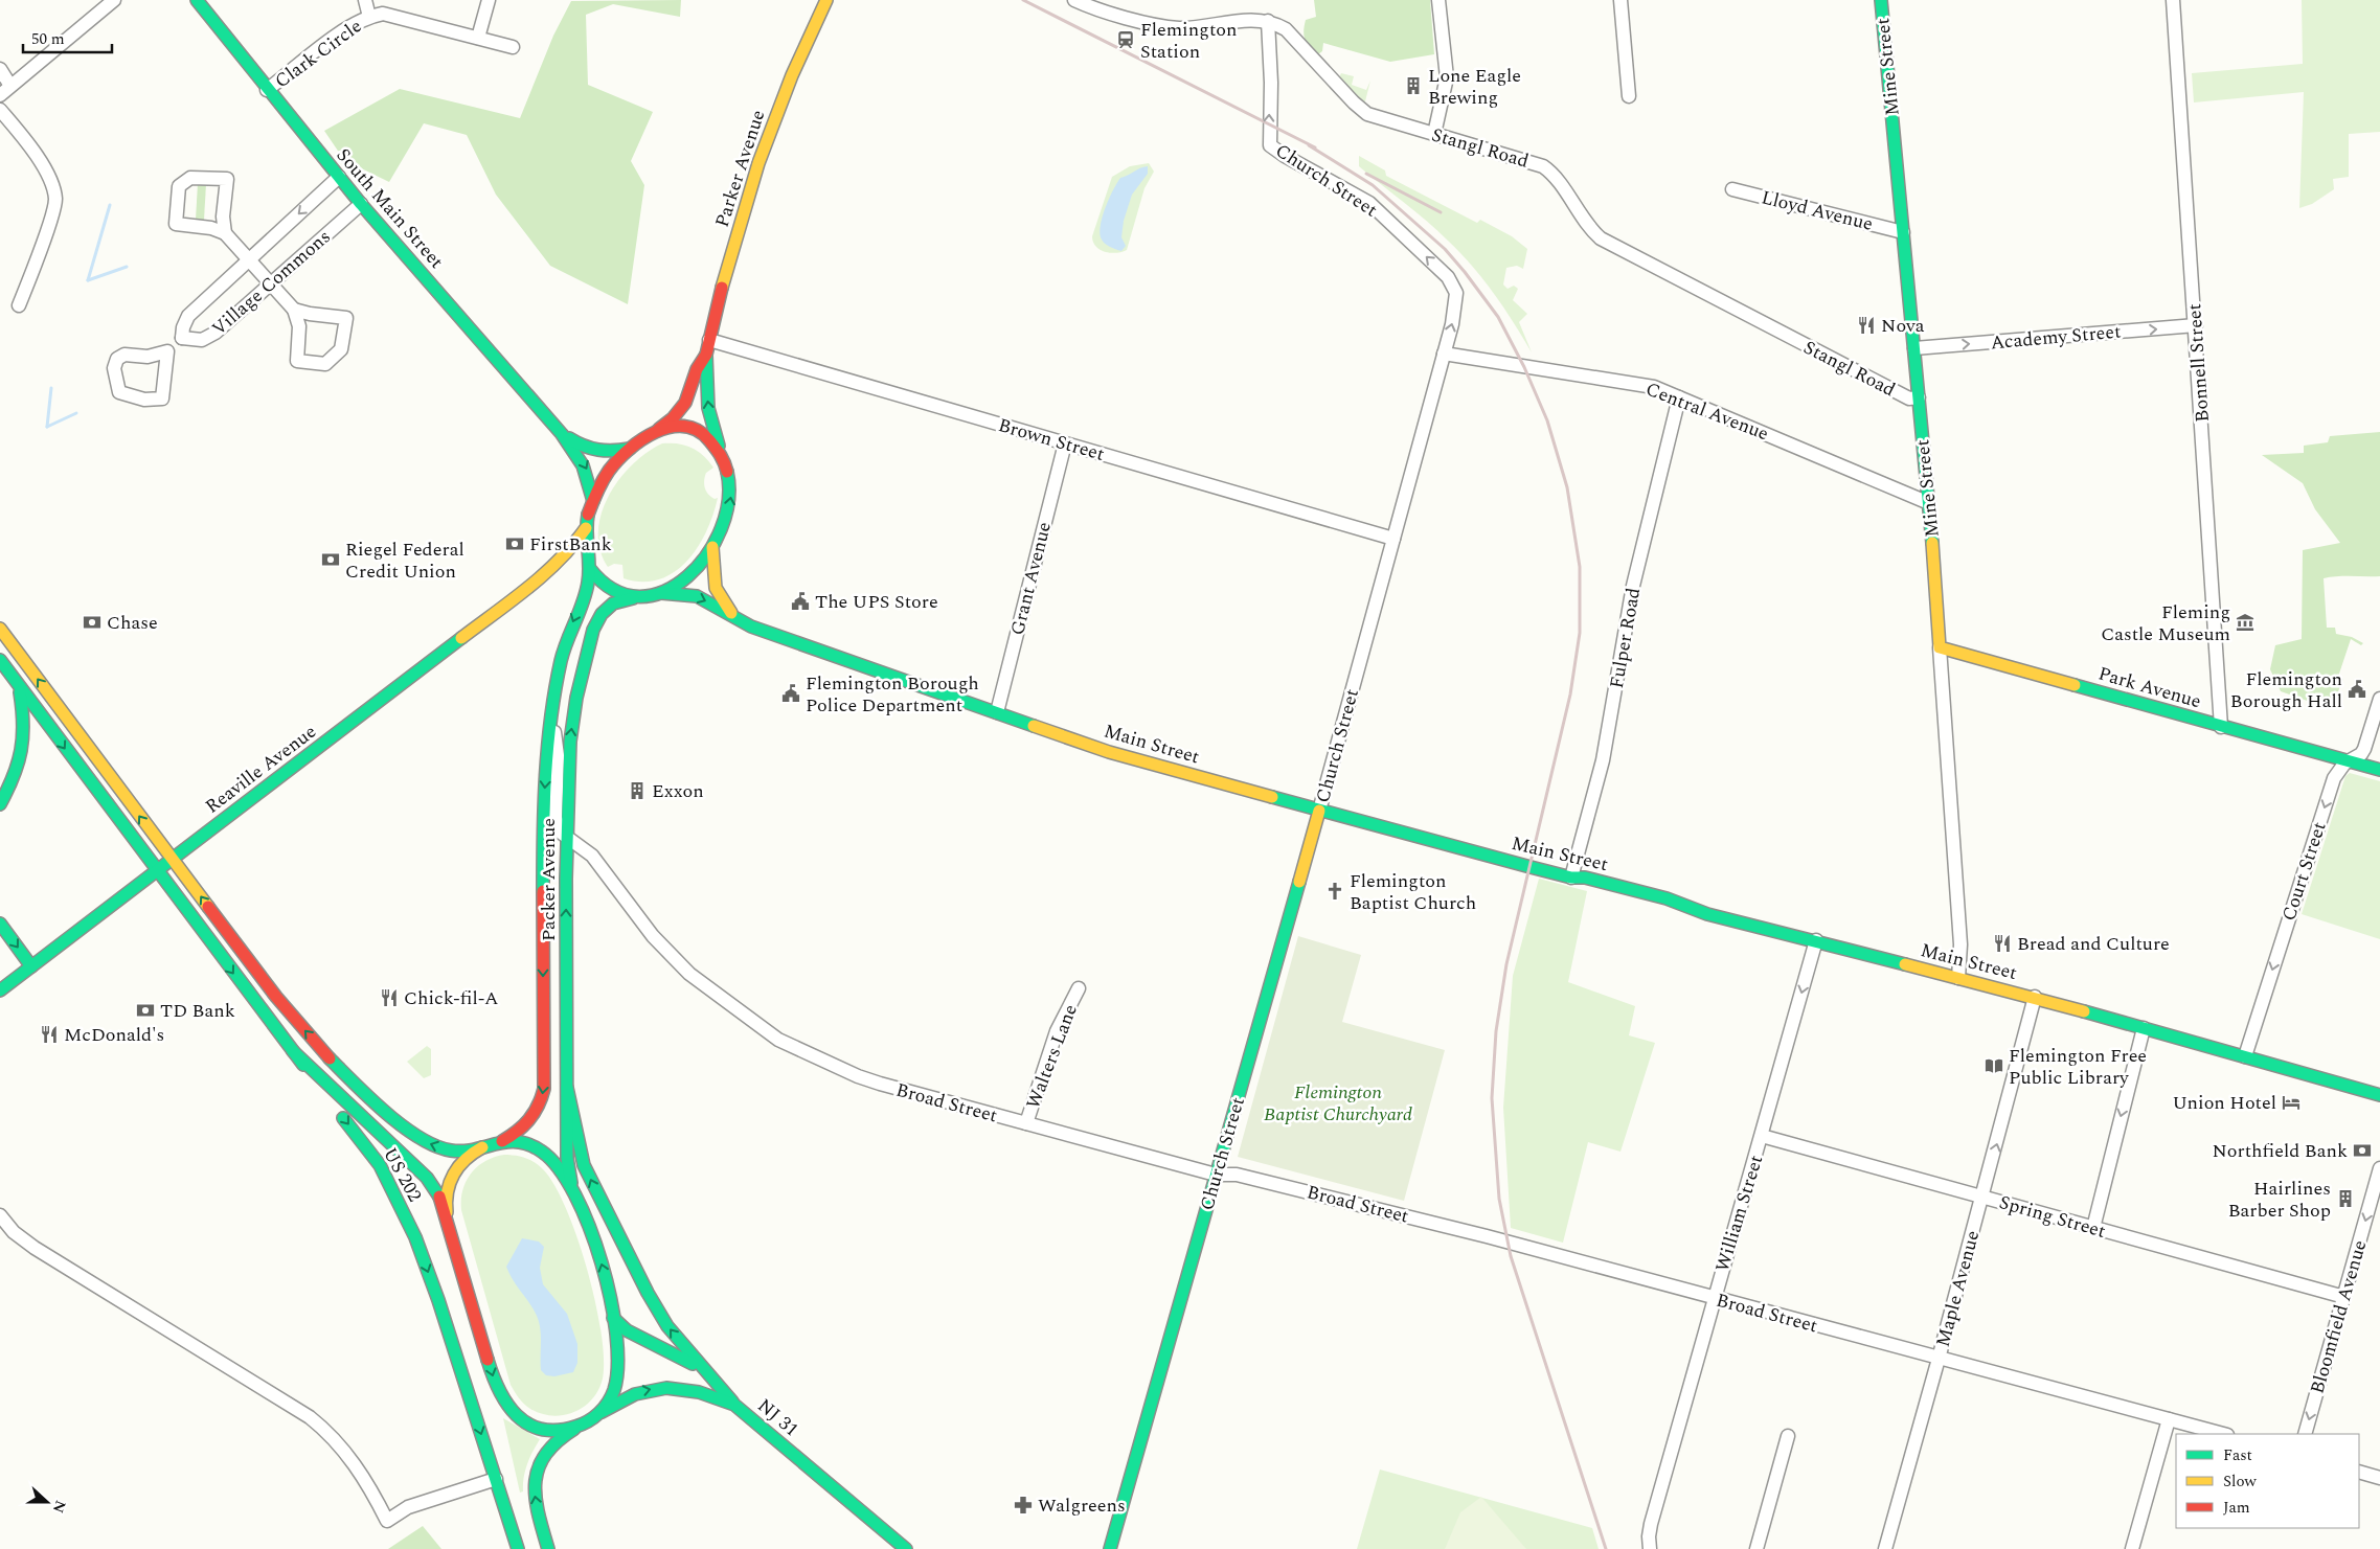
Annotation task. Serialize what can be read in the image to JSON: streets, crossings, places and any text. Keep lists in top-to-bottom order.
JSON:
{
  "streets": {
    "main road": [
      "Mine Street",
      "Parker Avenue",
      "Church Street",
      "South Main Street",
      "Park Avenue",
      "Main Street",
      "Reaville Avenue",
      "Packer Avenue",
      "US 202",
      "NJ 31"
    ],
    "street": [
      "Clark Circle",
      "Stangl Road",
      "Lloyd Avenue",
      "Village Commons",
      "Academy Street",
      "Bonnell Street",
      "Central Avenue",
      "Brown Street",
      "Grant Avenue",
      "Fulper Road",
      "Court Street",
      "Walters Lane",
      "Broad Street",
      "William Street",
      "Spring Street",
      "Maple Avenue",
      "Bloomfield Avenue"
    ]
  },
  "crossings": [
    ["Clark Circle", "South Main Street"],
    ["Mine Street", "Stangl Road"],
    ["Mine Street", "Lloyd Avenue"],
    ["Mine Street", "Academy Street"],
    ["Mine Street", "Central Avenue"],
    ["Mine Street", "Park Avenue"],
    ["Mine Street", "Main Street"],
    ["Stangl Road", "Church Street"],
    ["Parker Avenue", "South Main Street"],
    ["Parker Avenue", "Brown Street"],
    ["Parker Avenue", "Main Street"],
    ["Parker Avenue", "Reaville Avenue"],
    ["Parker Avenue", "Packer Avenue"],
    ["Church Street", "Central Avenue"],
    ["Church Street", "Brown Street"],
    ["Church Street", "Main Street"],
    ["Church Street", "Broad Street"],
    ["South Main Street", "Village Commons"],
    ["South Main Street", "Main Street"],
    ["South Main Street", "Reaville Avenue"],
    ["South Main Street", "Packer Avenue"],
    ["Academy Street", "Bonnell Street"],
    ["Bonnell Street", "Park Avenue"],
    ["Central Avenue", "Fulper Road"],
    ["Brown Street", "Grant Avenue"],
    ["Grant Avenue", "Main Street"],
    ["Fulper Road", "Main Street"],
    ["Park Avenue", "Court Street"],
    ["Main Street", "Reaville Avenue"],
    ["Main Street", "Court Street"],
    ["Main Street", "Packer Avenue"],
    ["Main Street", "William Street"],
    ["Main Street", "Maple Avenue"],
    ["Reaville Avenue", "Packer Avenue"],
    ["Reaville Avenue", "US 202"],
    ["Packer Avenue", "Broad Street"],
    ["Packer Avenue", "US 202"],
    ["Walters Lane", "Broad Street"],
    ["Broad Street", "William Street"],
    ["Broad Street", "Maple Avenue"],
    ["US 202", "NJ 31"],
    ["William Street", "Spring Street"],
    ["Spring Street", "Maple Avenue"],
    ["Spring Street", "Bloomfield Avenue"]
  ],
  "one_way": [
    "Academy Street",
    "Court Street",
    "Bloomfield Avenue",
    "NJ 31"
  ],
  "parks": ["Flemington Baptist Churchyard"],
  "places": {
    "station": ["Flemington Station"],
    "building": ["Lone Eagle Brewing", "Exxon", "Hairlines Barber Shop"],
    "restaurant": [
      "Nova",
      "Bread and Culture",
      "Chick-fil-A",
      "McDonald's"
    ],
    "bank": [
      "FirstBank",
      "Riegel Federal Credit Union",
      "Chase",
      "TD Bank",
      "Northfield Bank"
    ],
    "public building": ["The UPS Store", "Flemington Borough Hall", "Flemington Borough Police Department"],
    "museum": ["Fleming Castle Museum"],
    "church": ["Flemington Baptist Church"],
    "library": ["Flemington Free Public Library"],
    "hotel": ["Union Hotel"],
    "pharmacy": ["Walgreens"]
  },
  "legend": ["Fast", "Slow", "Jam"],
  "scale_bar": "50 m",
  "north": "right"
}
